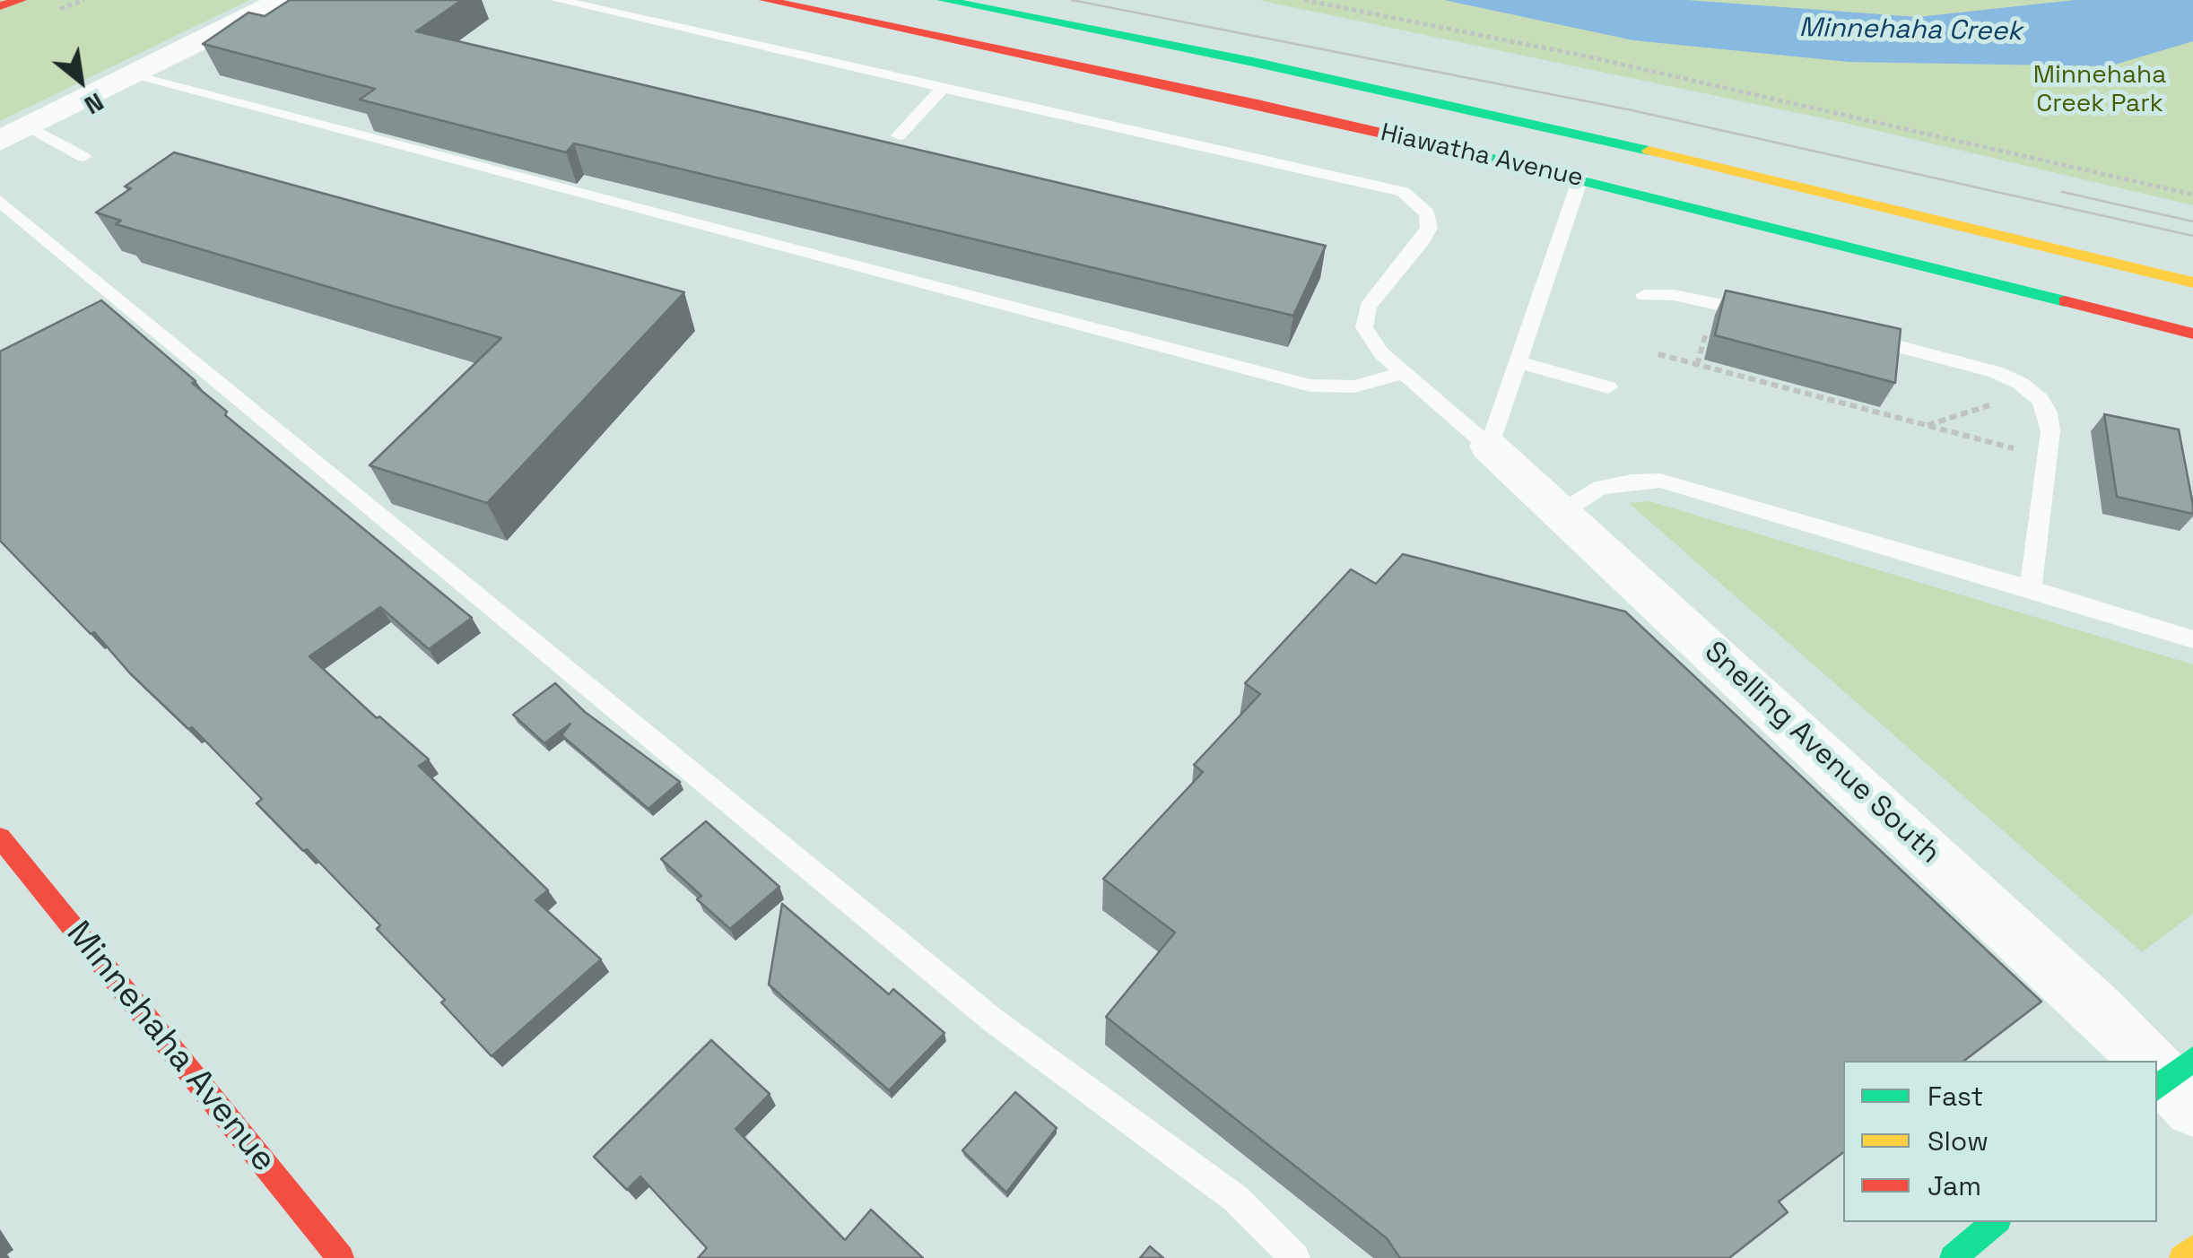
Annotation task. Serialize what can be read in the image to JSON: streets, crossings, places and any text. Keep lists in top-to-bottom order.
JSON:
{
  "streets": {
    "main road": ["Hiawatha Avenue", "Minnehaha Avenue"],
    "street": ["Snelling Avenue South"]
  },
  "water": ["Minnehaha Creek"],
  "parks": ["Minnehaha Creek Park"],
  "legend": ["Fast", "Slow", "Jam"],
  "north": "bottom right"
}
